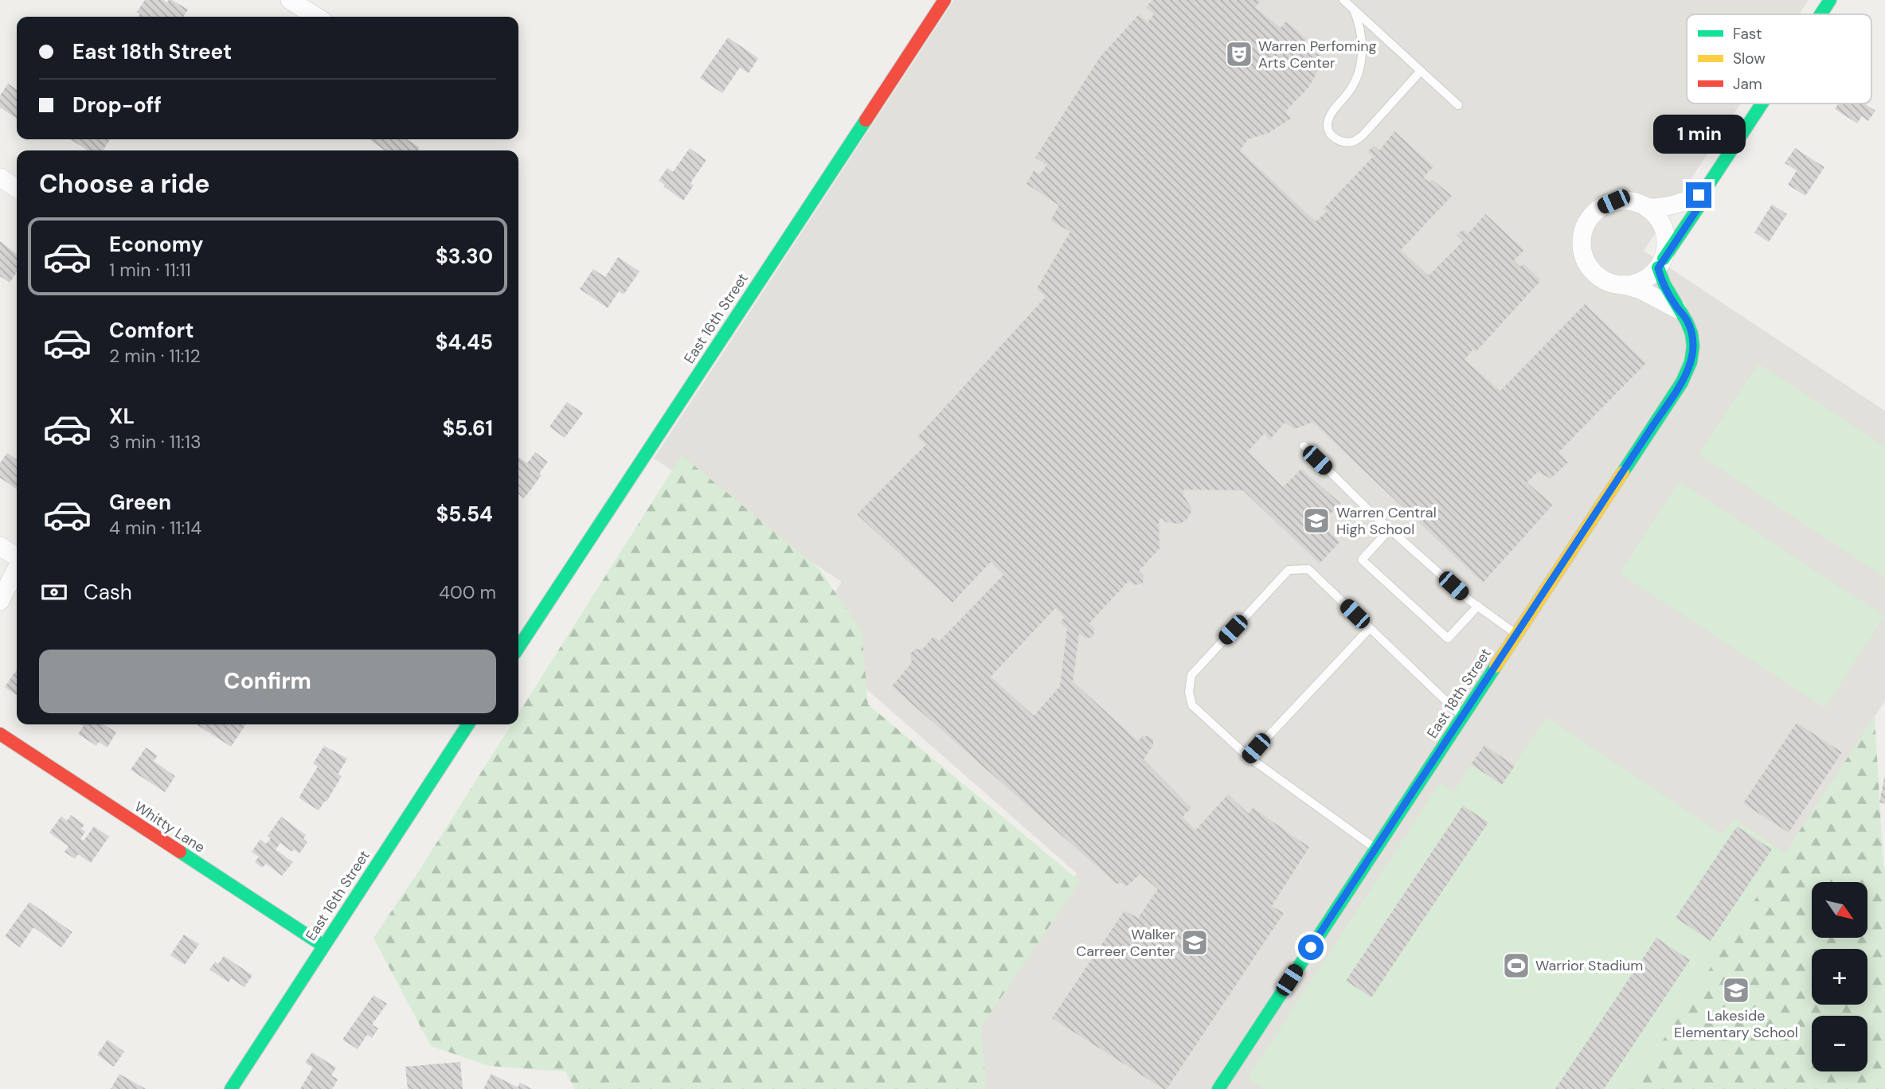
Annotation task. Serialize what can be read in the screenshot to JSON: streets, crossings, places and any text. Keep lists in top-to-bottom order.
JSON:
{
  "streets": {
    "street": ["East 16th Street", "East 18th Street", "Whitty Lane"]
  },
  "crossings": [
    ["East 16th Street", "Whitty Lane"]
  ],
  "places": {
    "theatre": ["Warren Perfoming Arts Center"],
    "school or university": ["Warren Central High School", "Walker Carreer Center", "Lakeside Elementary School"],
    "sports": ["Warrior Stadium"]
  },
  "legend": ["Fast", "Slow", "Jam"],
  "north": "bottom right",
  "page": {
    "banner": ["East 18th Street", "Drop-off"],
    "bubble": "1 min",
    "heading": "Choose a ride",
    "list": [
      {
        "name": "Economy",
        "note": "1 min · 11:11",
        "value": "$3.30"
      },
      {
        "name": "Comfort",
        "note": "2 min · 11:12",
        "value": "$4.45"
      },
      {
        "name": "XL",
        "note": "3 min · 11:13",
        "value": "$5.61"
      },
      {
        "name": "Green",
        "note": "4 min · 11:14",
        "value": "$5.54"
      }
    ],
    "pay": ["Cash", "400 m"],
    "buttons": "Confirm",
    "map_buttons": ["+", "−"]
  }
}
